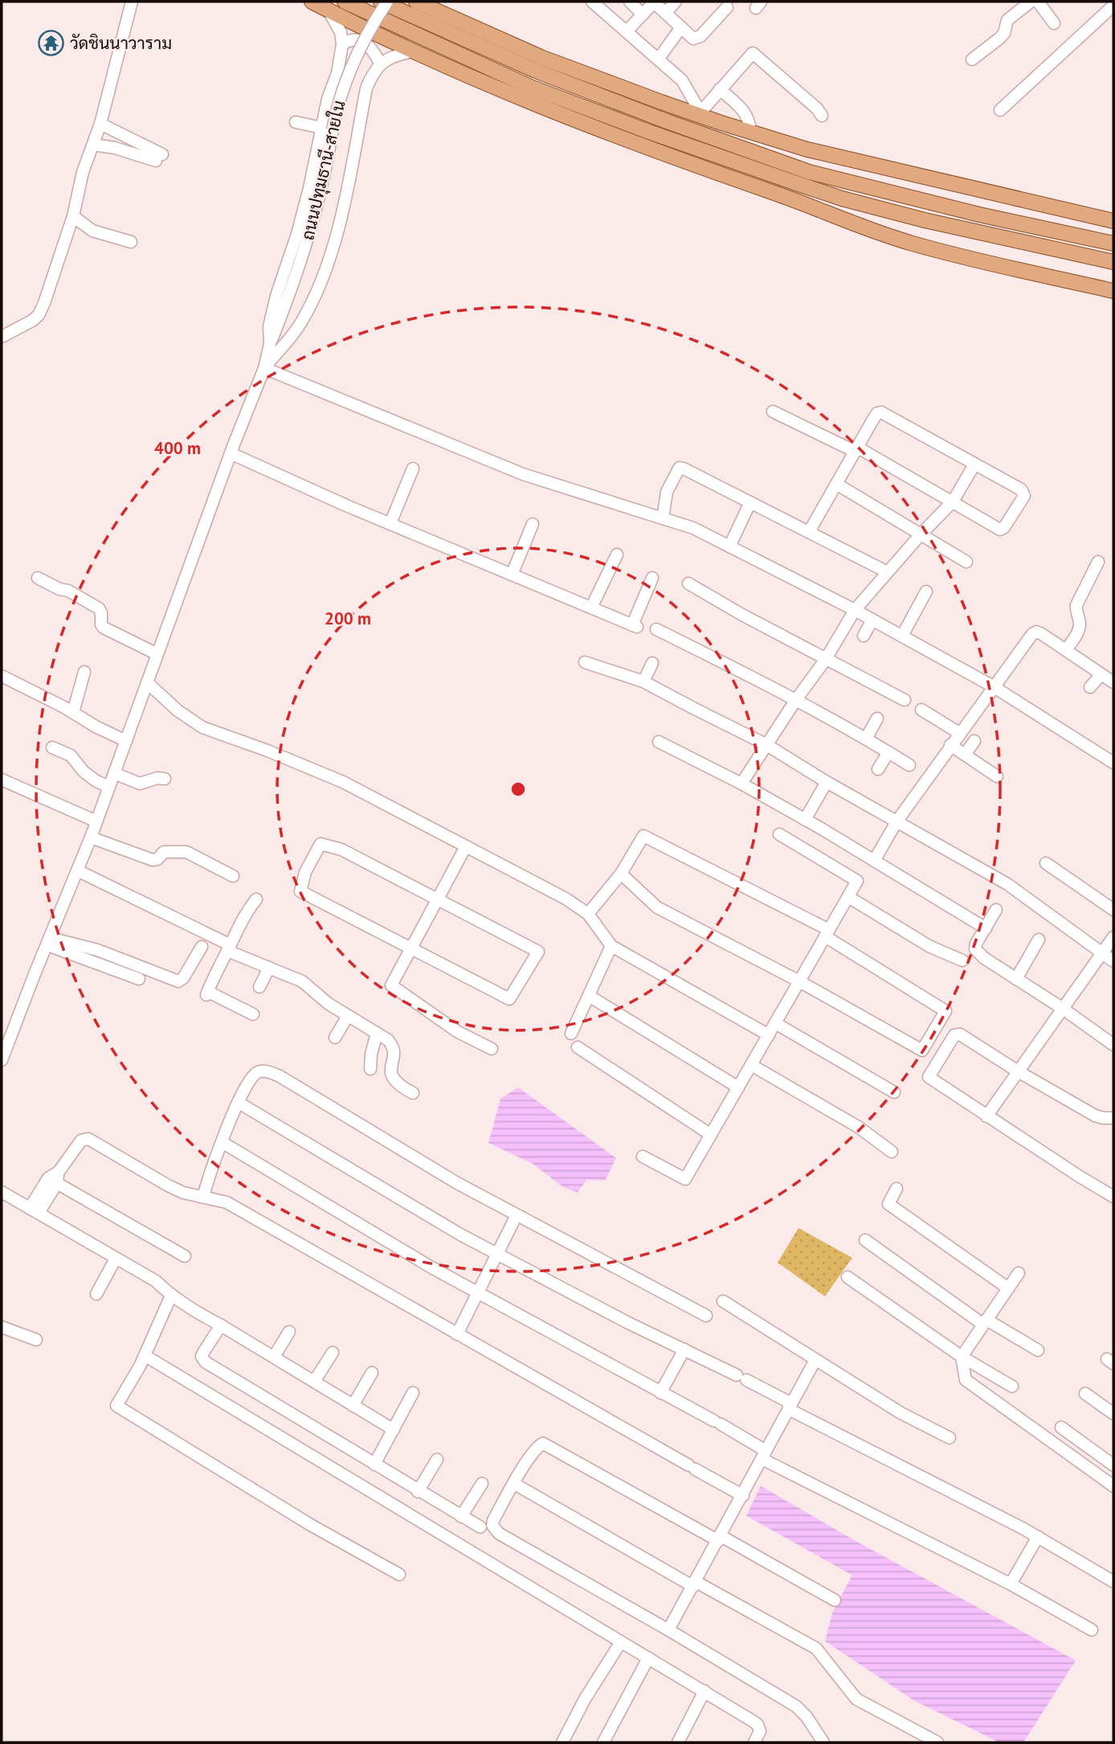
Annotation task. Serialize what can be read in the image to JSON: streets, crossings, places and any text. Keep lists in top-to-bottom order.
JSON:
{
  "streets": {
    "street": ["ถนนปทุมธานี-สายใน"]
  },
  "places": {
    "temple": ["วัดชินนาวาราม"]
  },
  "rings": ["400 m", "200 m"]
}
